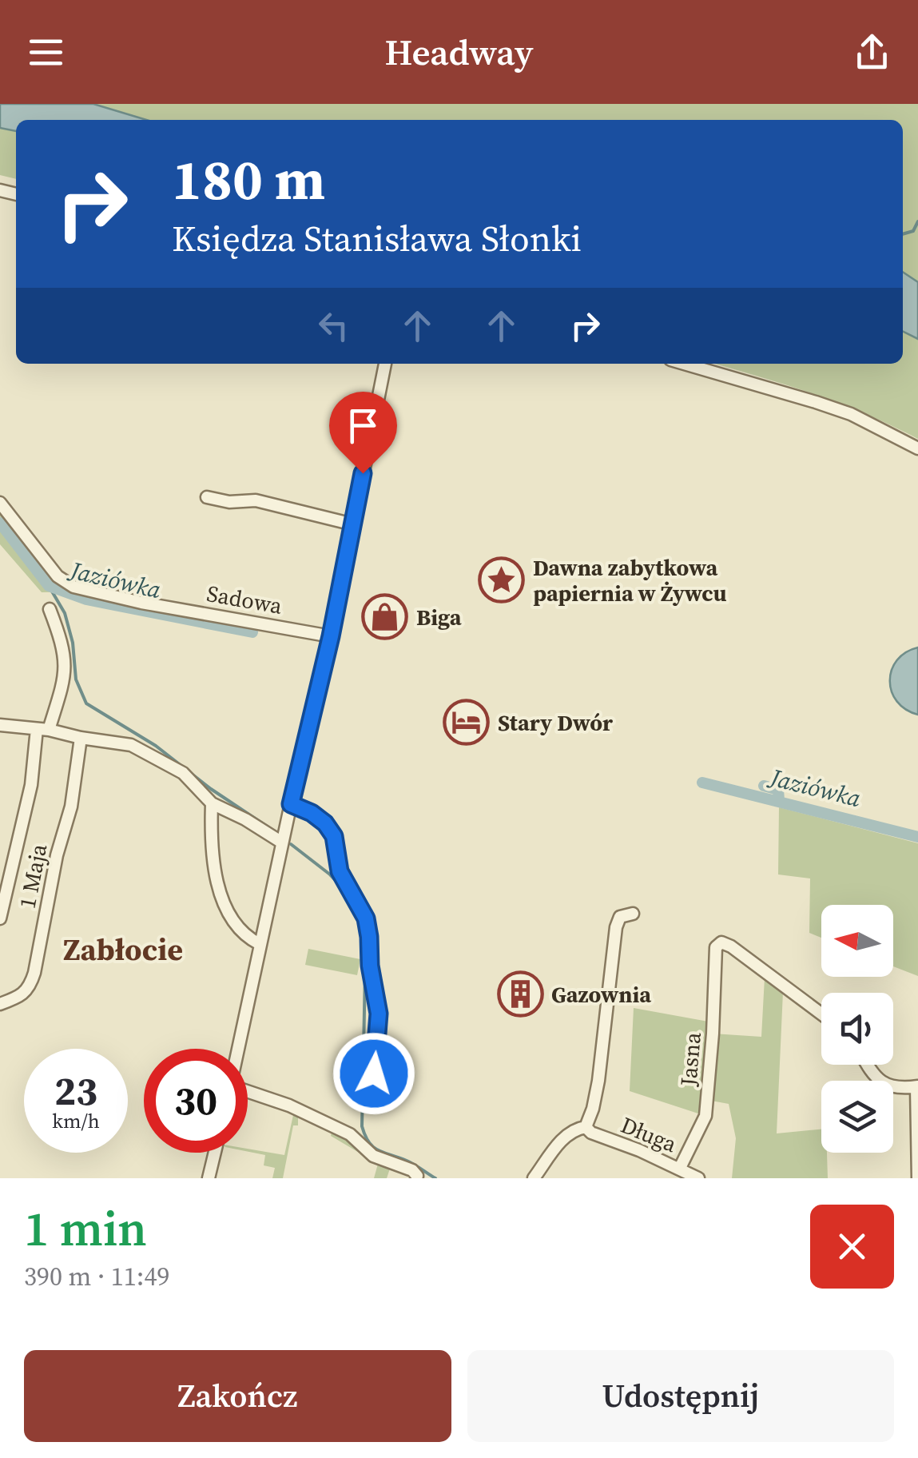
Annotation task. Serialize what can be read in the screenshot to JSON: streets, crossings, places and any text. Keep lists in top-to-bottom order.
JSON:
{
  "streets": {
    "street": [
      "Sadowa",
      "1 Maja",
      "Jasna",
      "Długa"
    ]
  },
  "crossings": [
    ["Jasna", "Długa"]
  ],
  "districts": ["Zabłocie"],
  "water": ["Jaziówka"],
  "places": {
    "place": ["Dawna zabytkowa papiernia w Żywcu"],
    "shop": ["Biga"],
    "hotel": ["Stary Dwór"],
    "building": ["Gazownia"]
  },
  "north": "left",
  "page": {
    "header": "Headway",
    "turn": ["180 m", "Księdza Stanisława Słonki"],
    "speed": "23 km/h",
    "limit": "30",
    "heading": ["1 min", "390 m · 11:49"],
    "buttons": ["Zakończ", "Udostępnij"]
  }
}
